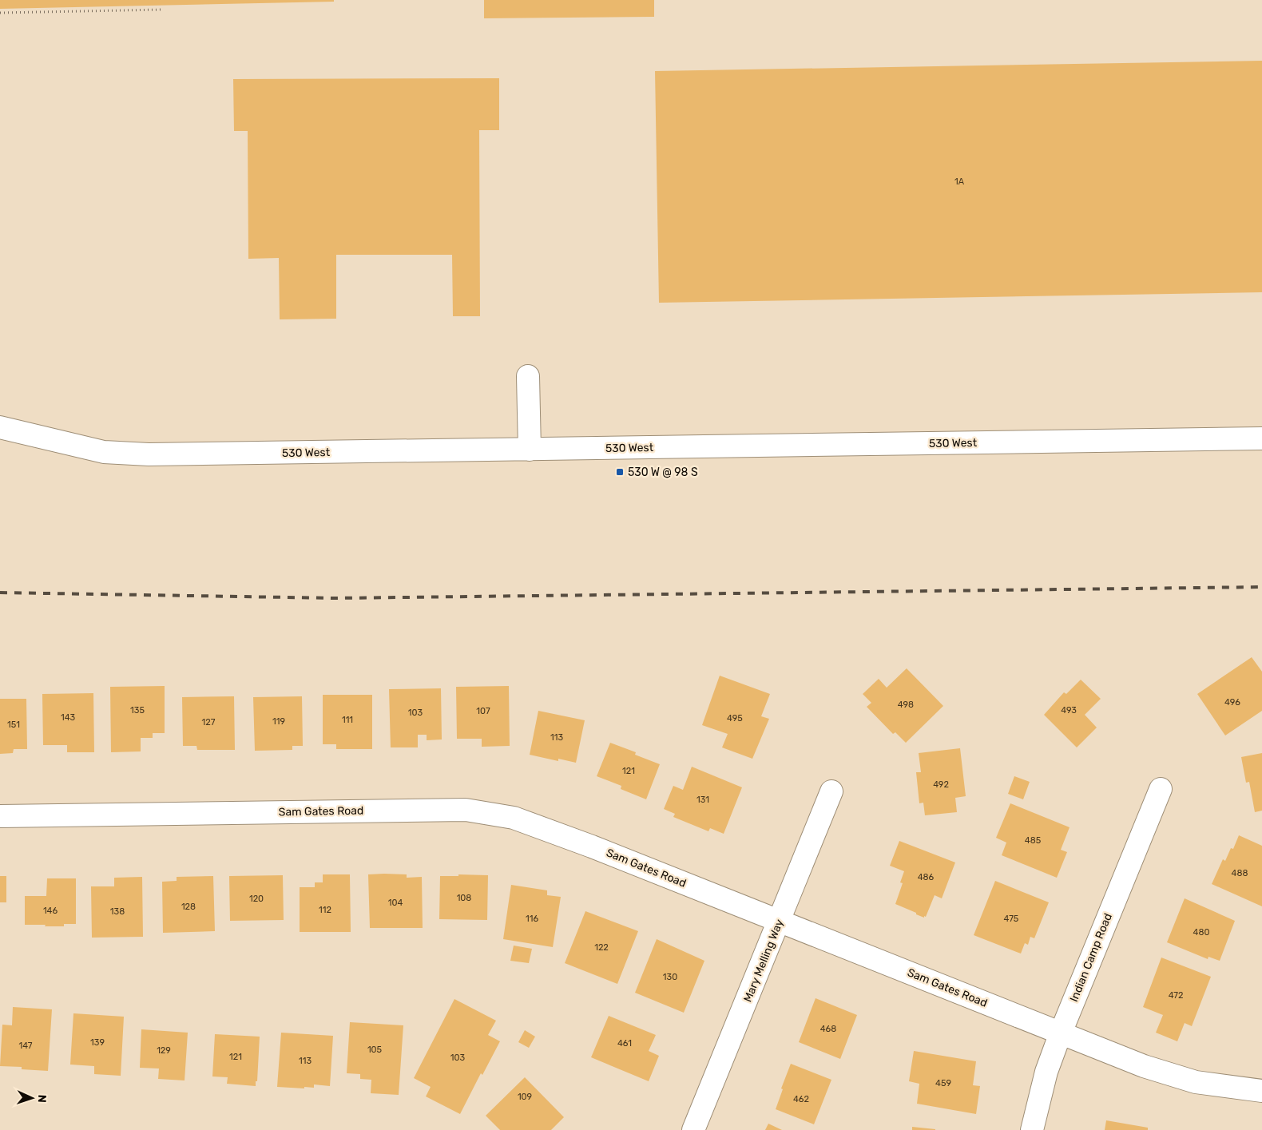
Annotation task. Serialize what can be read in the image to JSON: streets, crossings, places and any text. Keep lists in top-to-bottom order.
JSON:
{
  "streets": {
    "street": [
      "530 West",
      "Sam Gates Road",
      "Indian Camp Road",
      "Mary Melling Way"
    ]
  },
  "crossings": [
    ["Sam Gates Road", "Indian Camp Road"],
    ["Sam Gates Road", "Mary Melling Way"]
  ],
  "places": {
    "transit": ["530 W @ 98 S"]
  },
  "house_numbers": [
    "1A",
    "496",
    "498",
    "135",
    "493",
    "107",
    "103",
    "143",
    "495",
    "111",
    "119",
    "127",
    "151",
    "113",
    "121",
    "492",
    "131",
    "485",
    "488",
    "486",
    "108",
    "120",
    "104",
    "128",
    "112",
    "146",
    "138",
    "116",
    "475",
    "480",
    "122",
    "130",
    "472",
    "468",
    "139",
    "461",
    "147",
    "105",
    "129",
    "121",
    "103",
    "113",
    "459",
    "109",
    "462"
  ],
  "north": "right"
}
